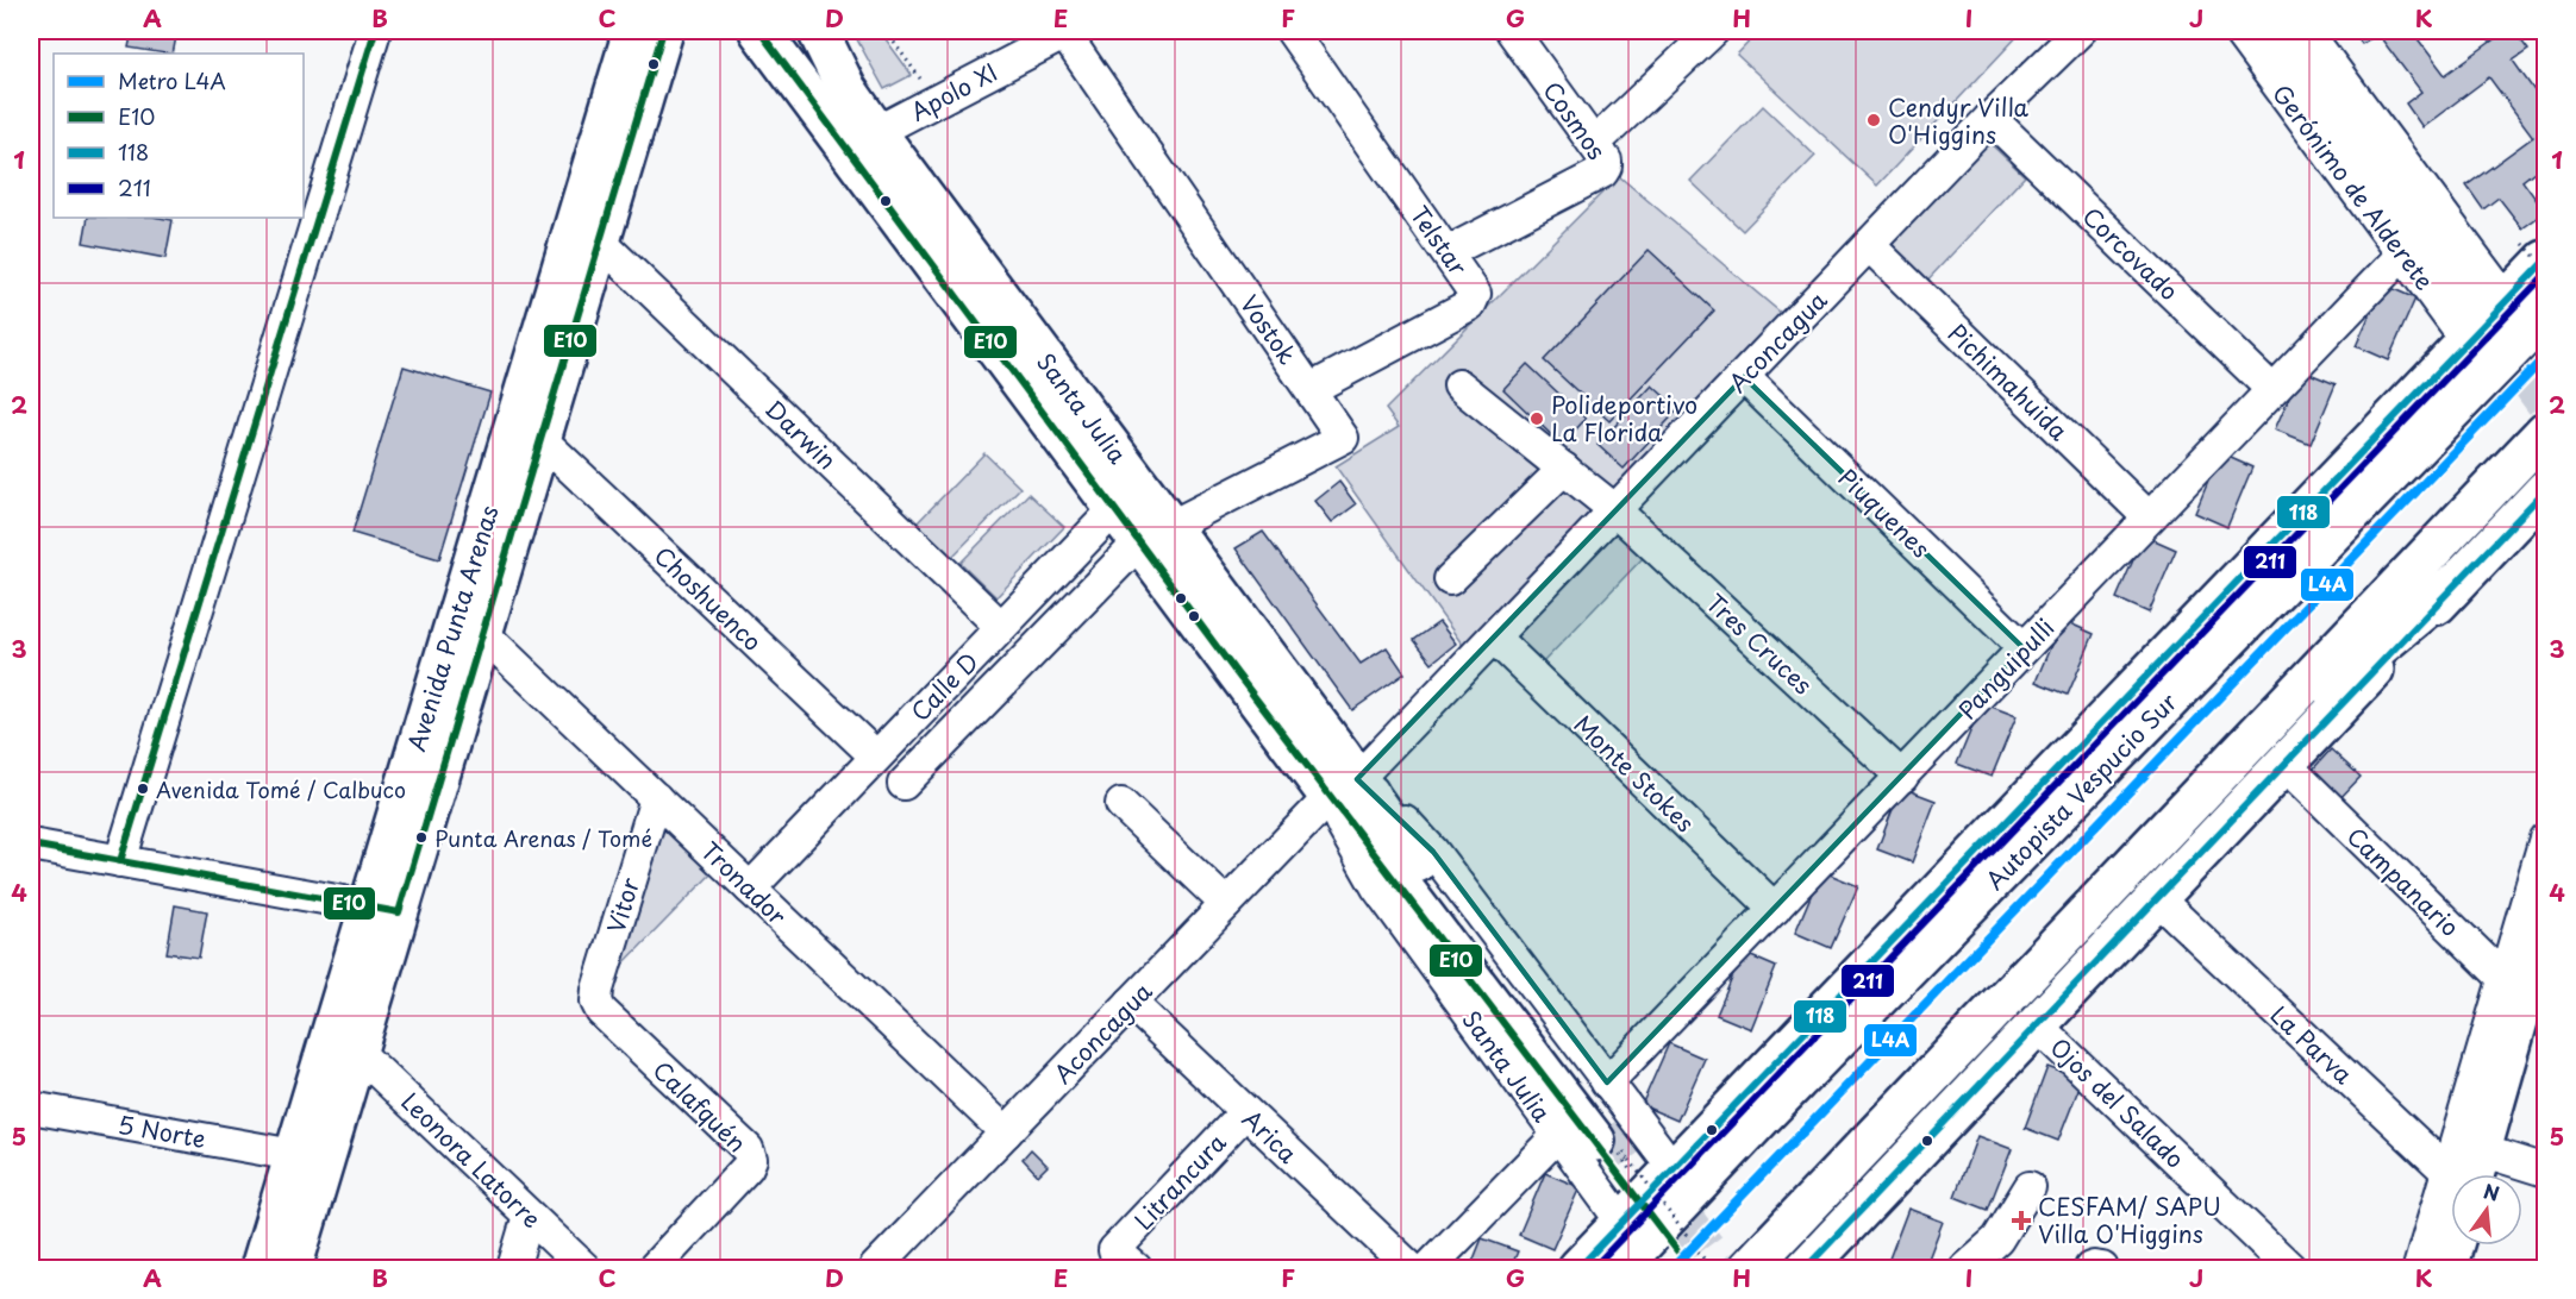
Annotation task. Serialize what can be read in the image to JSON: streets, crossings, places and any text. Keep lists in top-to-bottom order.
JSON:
{
  "streets": {
    "main road": [
      "Gerónimo de Alderete",
      "Santa Julia",
      "Avenida Punta Arenas",
      "Autopista Vespucio Sur"
    ],
    "street": [
      "Apolo XI",
      "Cosmos",
      "Telstar",
      "Corcovado",
      "Vostok",
      "Aconcagua",
      "Pichimahuida",
      "Darwin",
      "Piuquenes",
      "Choshuenco",
      "Tres Cruces",
      "Panguipulli",
      "Calle D",
      "Monte Stokes",
      "Campanario",
      "Tronador",
      "Vitor",
      "La Parva",
      "Ojos del Salado",
      "Calafquén",
      "5 Norte",
      "Arica",
      "Leonora Latorre",
      "Litrancura"
    ]
  },
  "crossings": [
    ["Apolo XI", "Vostok"],
    ["Apolo XI", "Santa Julia"],
    ["Cosmos", "Telstar"],
    ["Gerónimo de Alderete", "Panguipulli"],
    ["Telstar", "Vostok"],
    ["Corcovado", "Aconcagua"],
    ["Corcovado", "Panguipulli"],
    ["Vostok", "Santa Julia"],
    ["Aconcagua", "Pichimahuida"],
    ["Aconcagua", "Santa Julia"],
    ["Aconcagua", "Piuquenes"],
    ["Aconcagua", "Tres Cruces"],
    ["Aconcagua", "Monte Stokes"],
    ["Aconcagua", "Tronador"],
    ["Aconcagua", "Arica"],
    ["Pichimahuida", "Panguipulli"],
    ["Santa Julia", "Panguipulli"],
    ["Santa Julia", "Calle D"],
    ["Darwin", "Avenida Punta Arenas"],
    ["Darwin", "Calle D"],
    ["Piuquenes", "Panguipulli"],
    ["Choshuenco", "Avenida Punta Arenas"],
    ["Choshuenco", "Calle D"],
    ["Avenida Punta Arenas", "Tronador"],
    ["Avenida Punta Arenas", "5 Norte"],
    ["Avenida Punta Arenas", "Leonora Latorre"],
    ["Tres Cruces", "Panguipulli"],
    ["Panguipulli", "Monte Stokes"],
    ["Calle D", "Tronador"],
    ["Tronador", "Vitor"],
    ["Vitor", "Calafquén"],
    ["Arica", "Litrancura"]
  ],
  "places": {
    "other": [
      "Cendyr Villa O'Higgins",
      "Polideportivo La Florida",
      "Avenida Tomé / Calbuco",
      "Punta Arenas / Tomé"
    ],
    "health": ["CESFAM/ SAPU Villa O'Higgins"]
  },
  "lines": [
    "transit line E10",
    "transit line 118",
    "transit line 211",
    "metro line L4A"
  ],
  "legend": [
    "Metro L4A",
    "E10",
    "118",
    "211"
  ],
  "north": "top",
  "grid": {
    "columns": [
      "A",
      "B",
      "C",
      "D",
      "E",
      "F",
      "G",
      "H",
      "I",
      "J",
      "K"
    ],
    "rows": [
      "1",
      "2",
      "3",
      "4",
      "5"
    ]
  }
}
